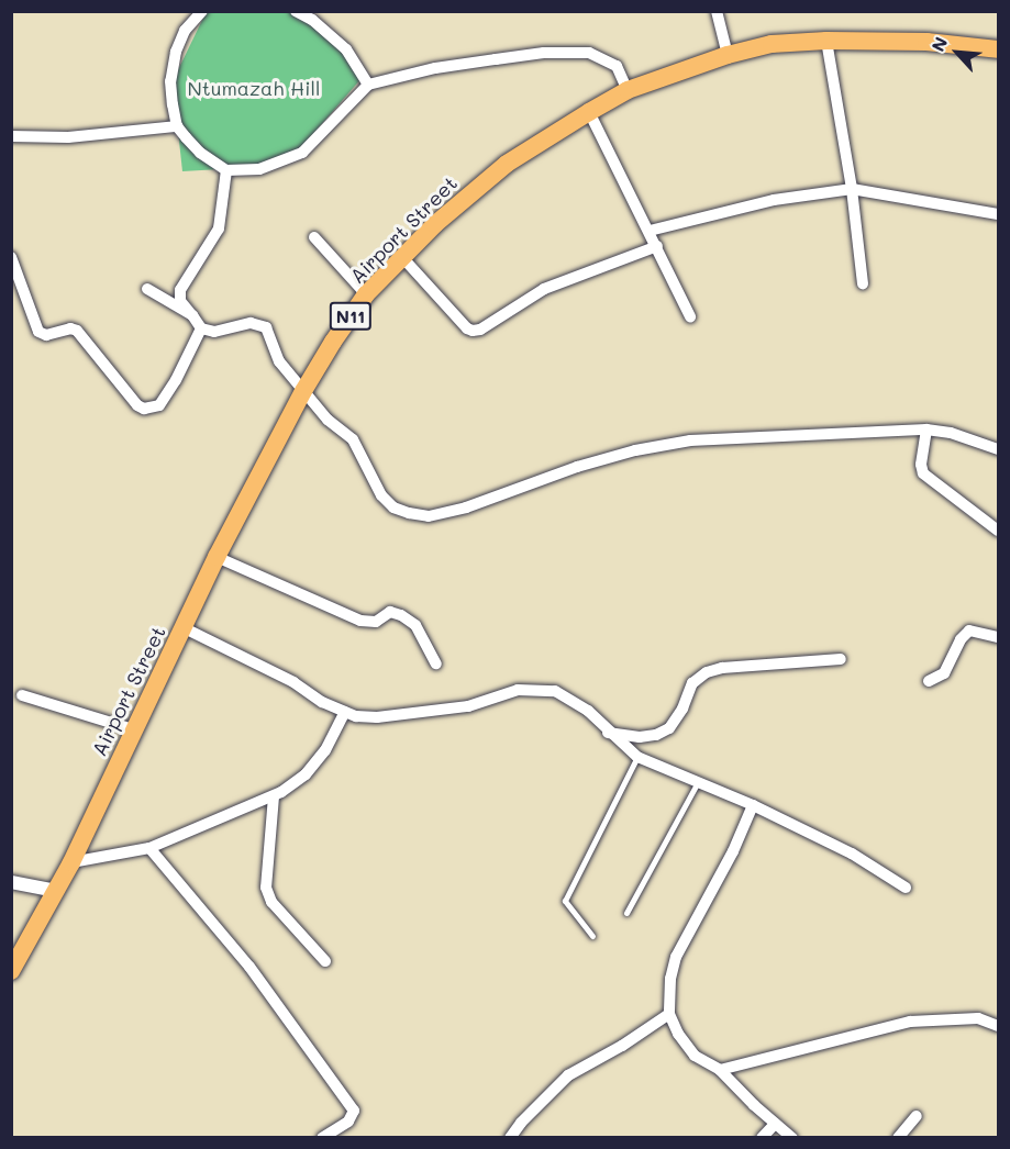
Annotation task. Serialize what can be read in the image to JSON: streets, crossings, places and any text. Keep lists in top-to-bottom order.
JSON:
{
  "streets": {
    "highway": ["Airport Street", "N11"]
  },
  "parks": ["Ntumazah Hill"],
  "north": "top left"
}
